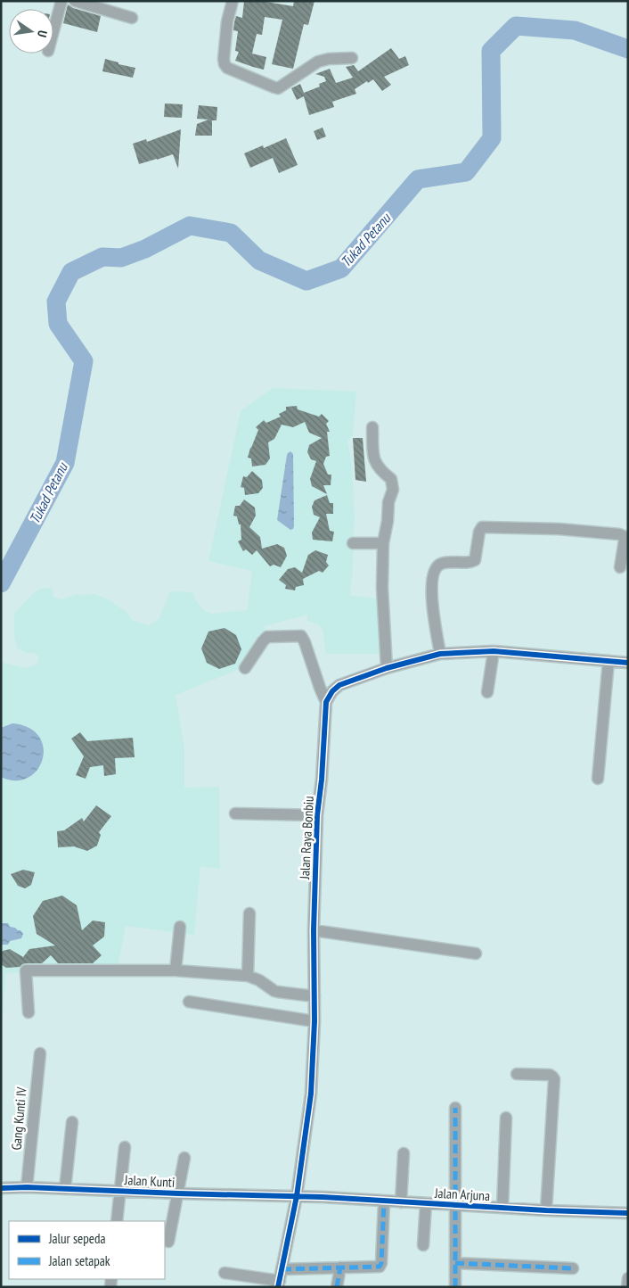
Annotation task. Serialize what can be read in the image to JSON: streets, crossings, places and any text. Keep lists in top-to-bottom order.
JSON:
{
  "streets": {
    "street": [
      "Jalan Raya Bonbiu",
      "Gang Kunti IV",
      "Jalan Kunti",
      "Jalan Arjuna"
    ]
  },
  "crossings": [
    ["Jalan Raya Bonbiu", "Jalan Kunti"],
    ["Jalan Raya Bonbiu", "Jalan Arjuna"],
    ["Gang Kunti IV", "Jalan Kunti"],
    ["Jalan Kunti", "Jalan Arjuna"]
  ],
  "water": ["Tukad Petanu"],
  "legend": ["Jalur sepeda", "Jalan setapak"],
  "north": "right"
}
